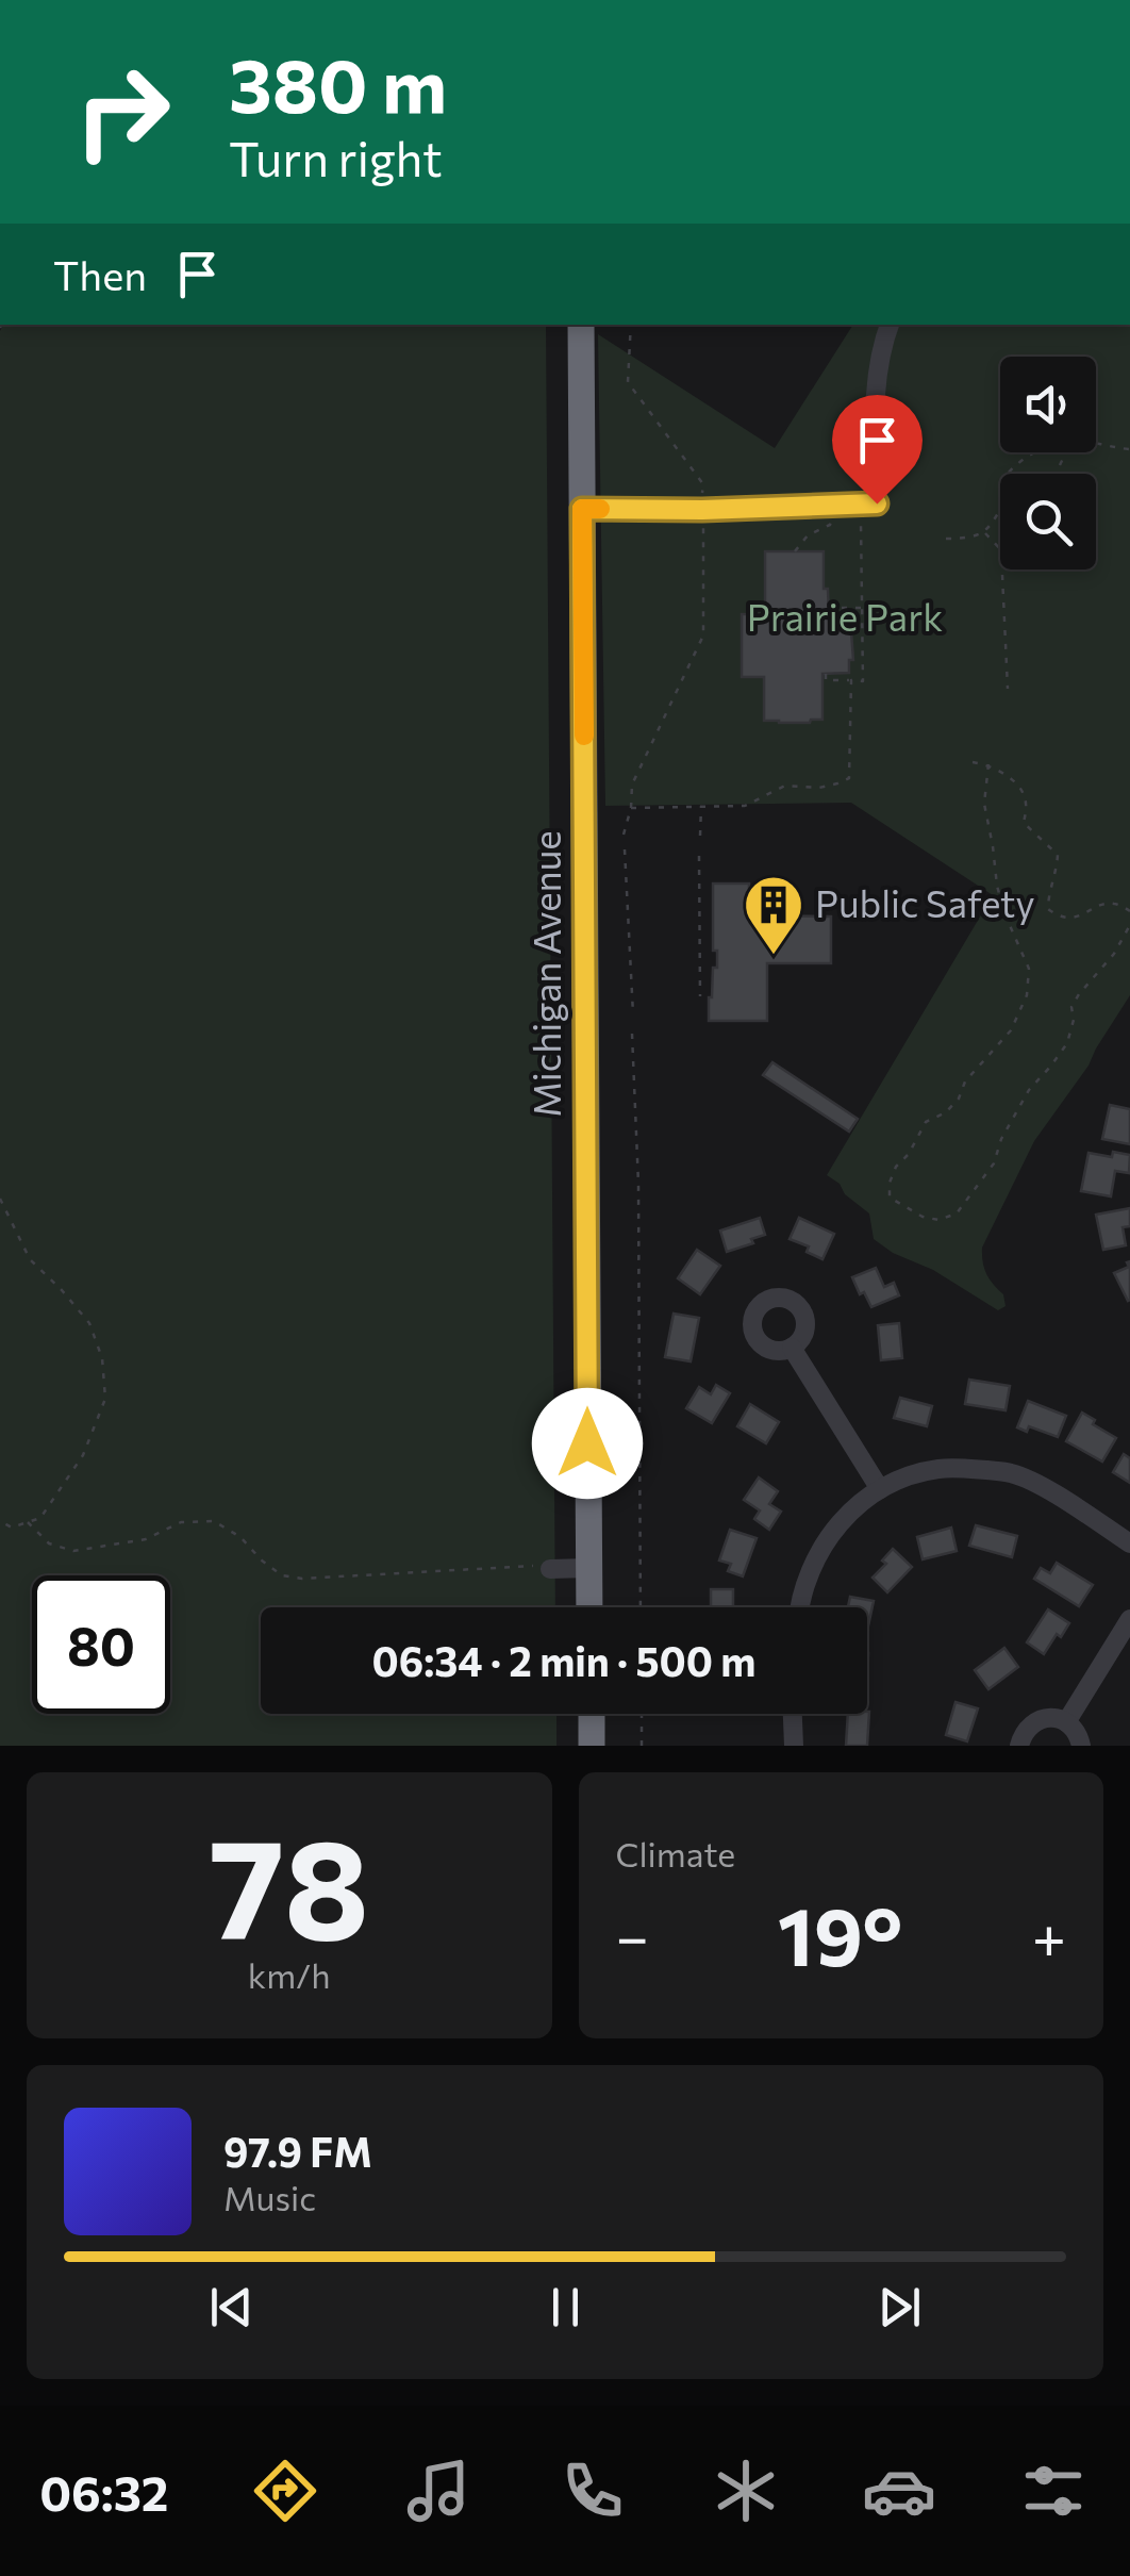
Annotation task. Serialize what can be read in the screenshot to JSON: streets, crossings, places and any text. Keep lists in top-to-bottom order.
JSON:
{
  "streets": {
    "highway": ["Michigan Avenue"]
  },
  "parks": ["Prairie Park"],
  "places": {
    "building": ["Public Safety"]
  },
  "page": {
    "turn": ["380 m", "Turn right"],
    "then": "Then",
    "limit": "80",
    "trip": "06:34 · 2 min · 500 m",
    "tile": [
      ["78", "km/h"],
      "Climate"
    ],
    "heat": ["−", "19°", "+"],
    "song": ["97.9 FM", "Music"],
    "tabs": "06:32"
  }
}
